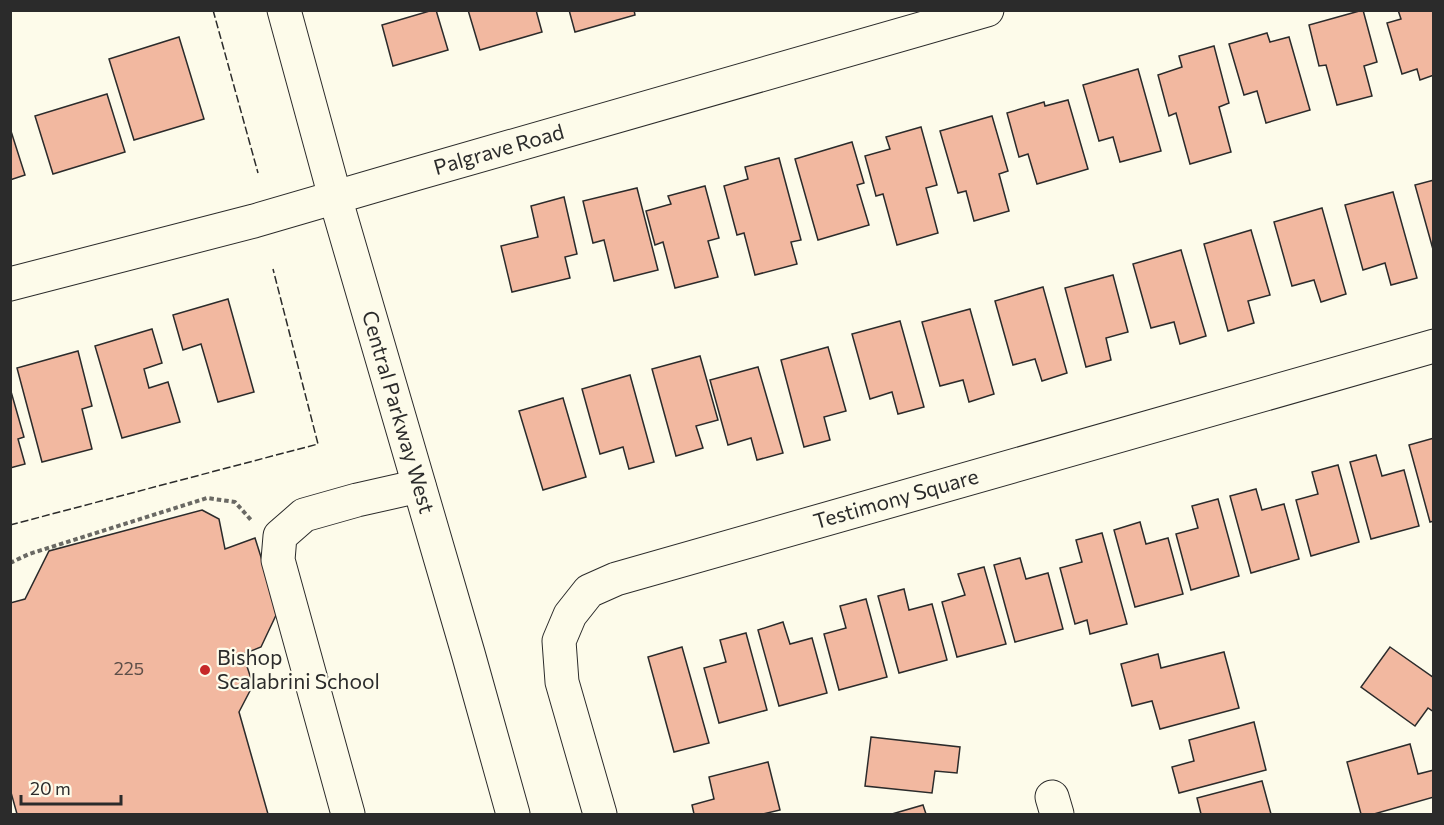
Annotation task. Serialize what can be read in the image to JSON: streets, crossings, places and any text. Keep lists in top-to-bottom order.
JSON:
{
  "streets": {
    "street": ["Palgrave Road", "Central Parkway West", "Testimony Square"]
  },
  "crossings": [
    ["Palgrave Road", "Central Parkway West"]
  ],
  "places": ["Bishop Scalabrini School"],
  "house_numbers": ["225"],
  "scale_bar": "20 m"
}
